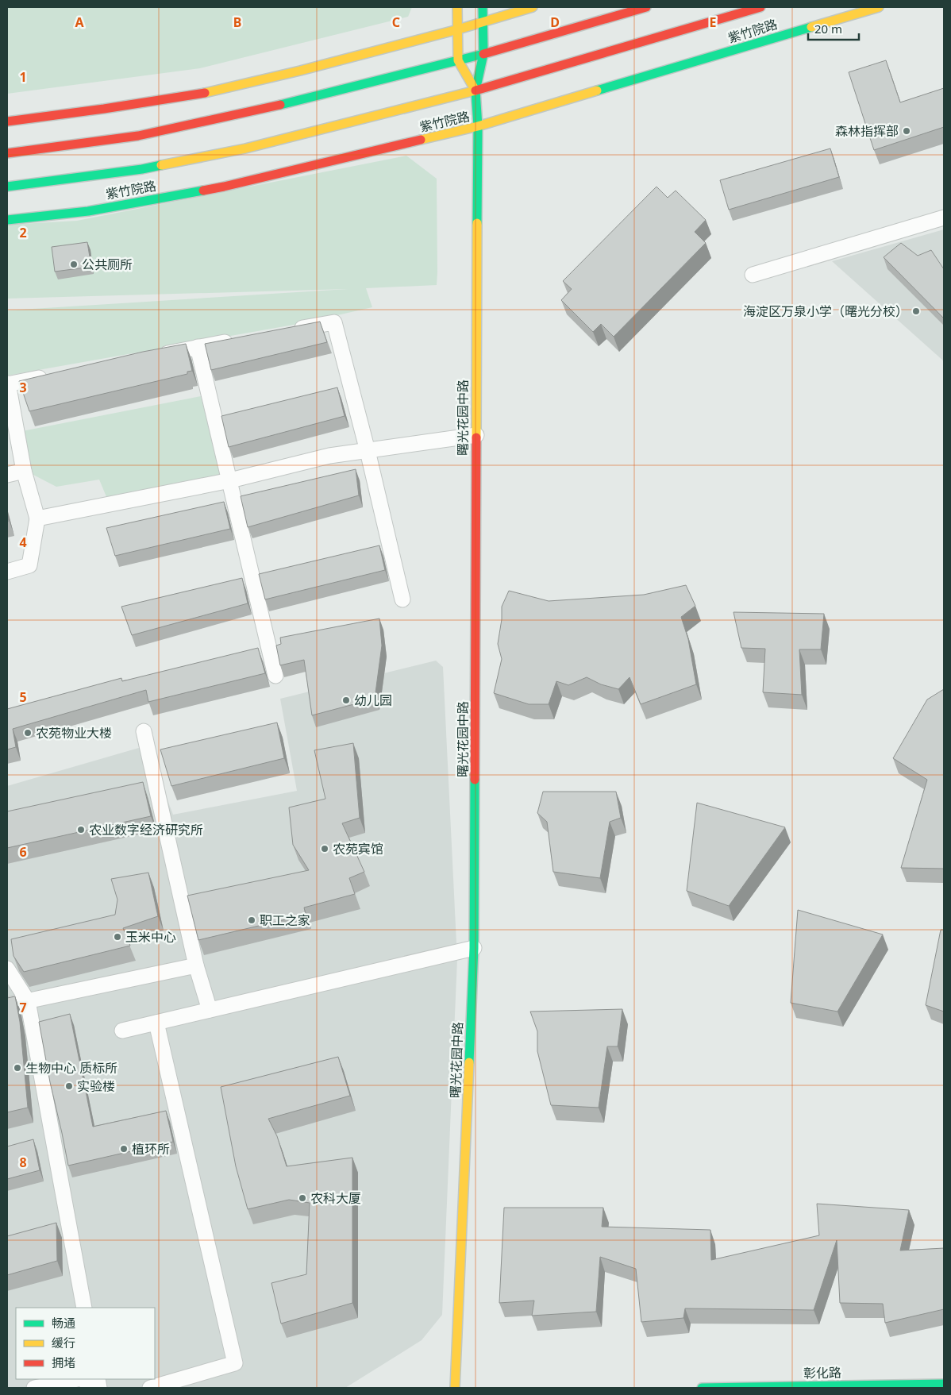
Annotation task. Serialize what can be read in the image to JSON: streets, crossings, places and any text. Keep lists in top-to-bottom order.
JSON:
{
  "streets": {
    "main road": ["紫竹院路", "曙光花园中路", "彰化路"]
  },
  "crossings": [
    ["紫竹院路", "曙光花园中路"]
  ],
  "places": [
    "森林指挥部",
    "公共厕所",
    "海淀区万泉小学（曙光分校）",
    "幼儿园",
    "农苑物业大楼",
    "农业数字经济研究所",
    "农苑宾馆",
    "职工之家",
    "玉米中心",
    "生物中心 质标所",
    "实验楼",
    "植环所",
    "农科大厦"
  ],
  "legend": ["畅通", "缓行", "拥堵"],
  "scale_bar": "20 m",
  "grid": {
    "columns": [
      "A",
      "B",
      "C",
      "D",
      "E"
    ],
    "rows": [
      "1",
      "2",
      "3",
      "4",
      "5",
      "6",
      "7",
      "8"
    ]
  }
}
